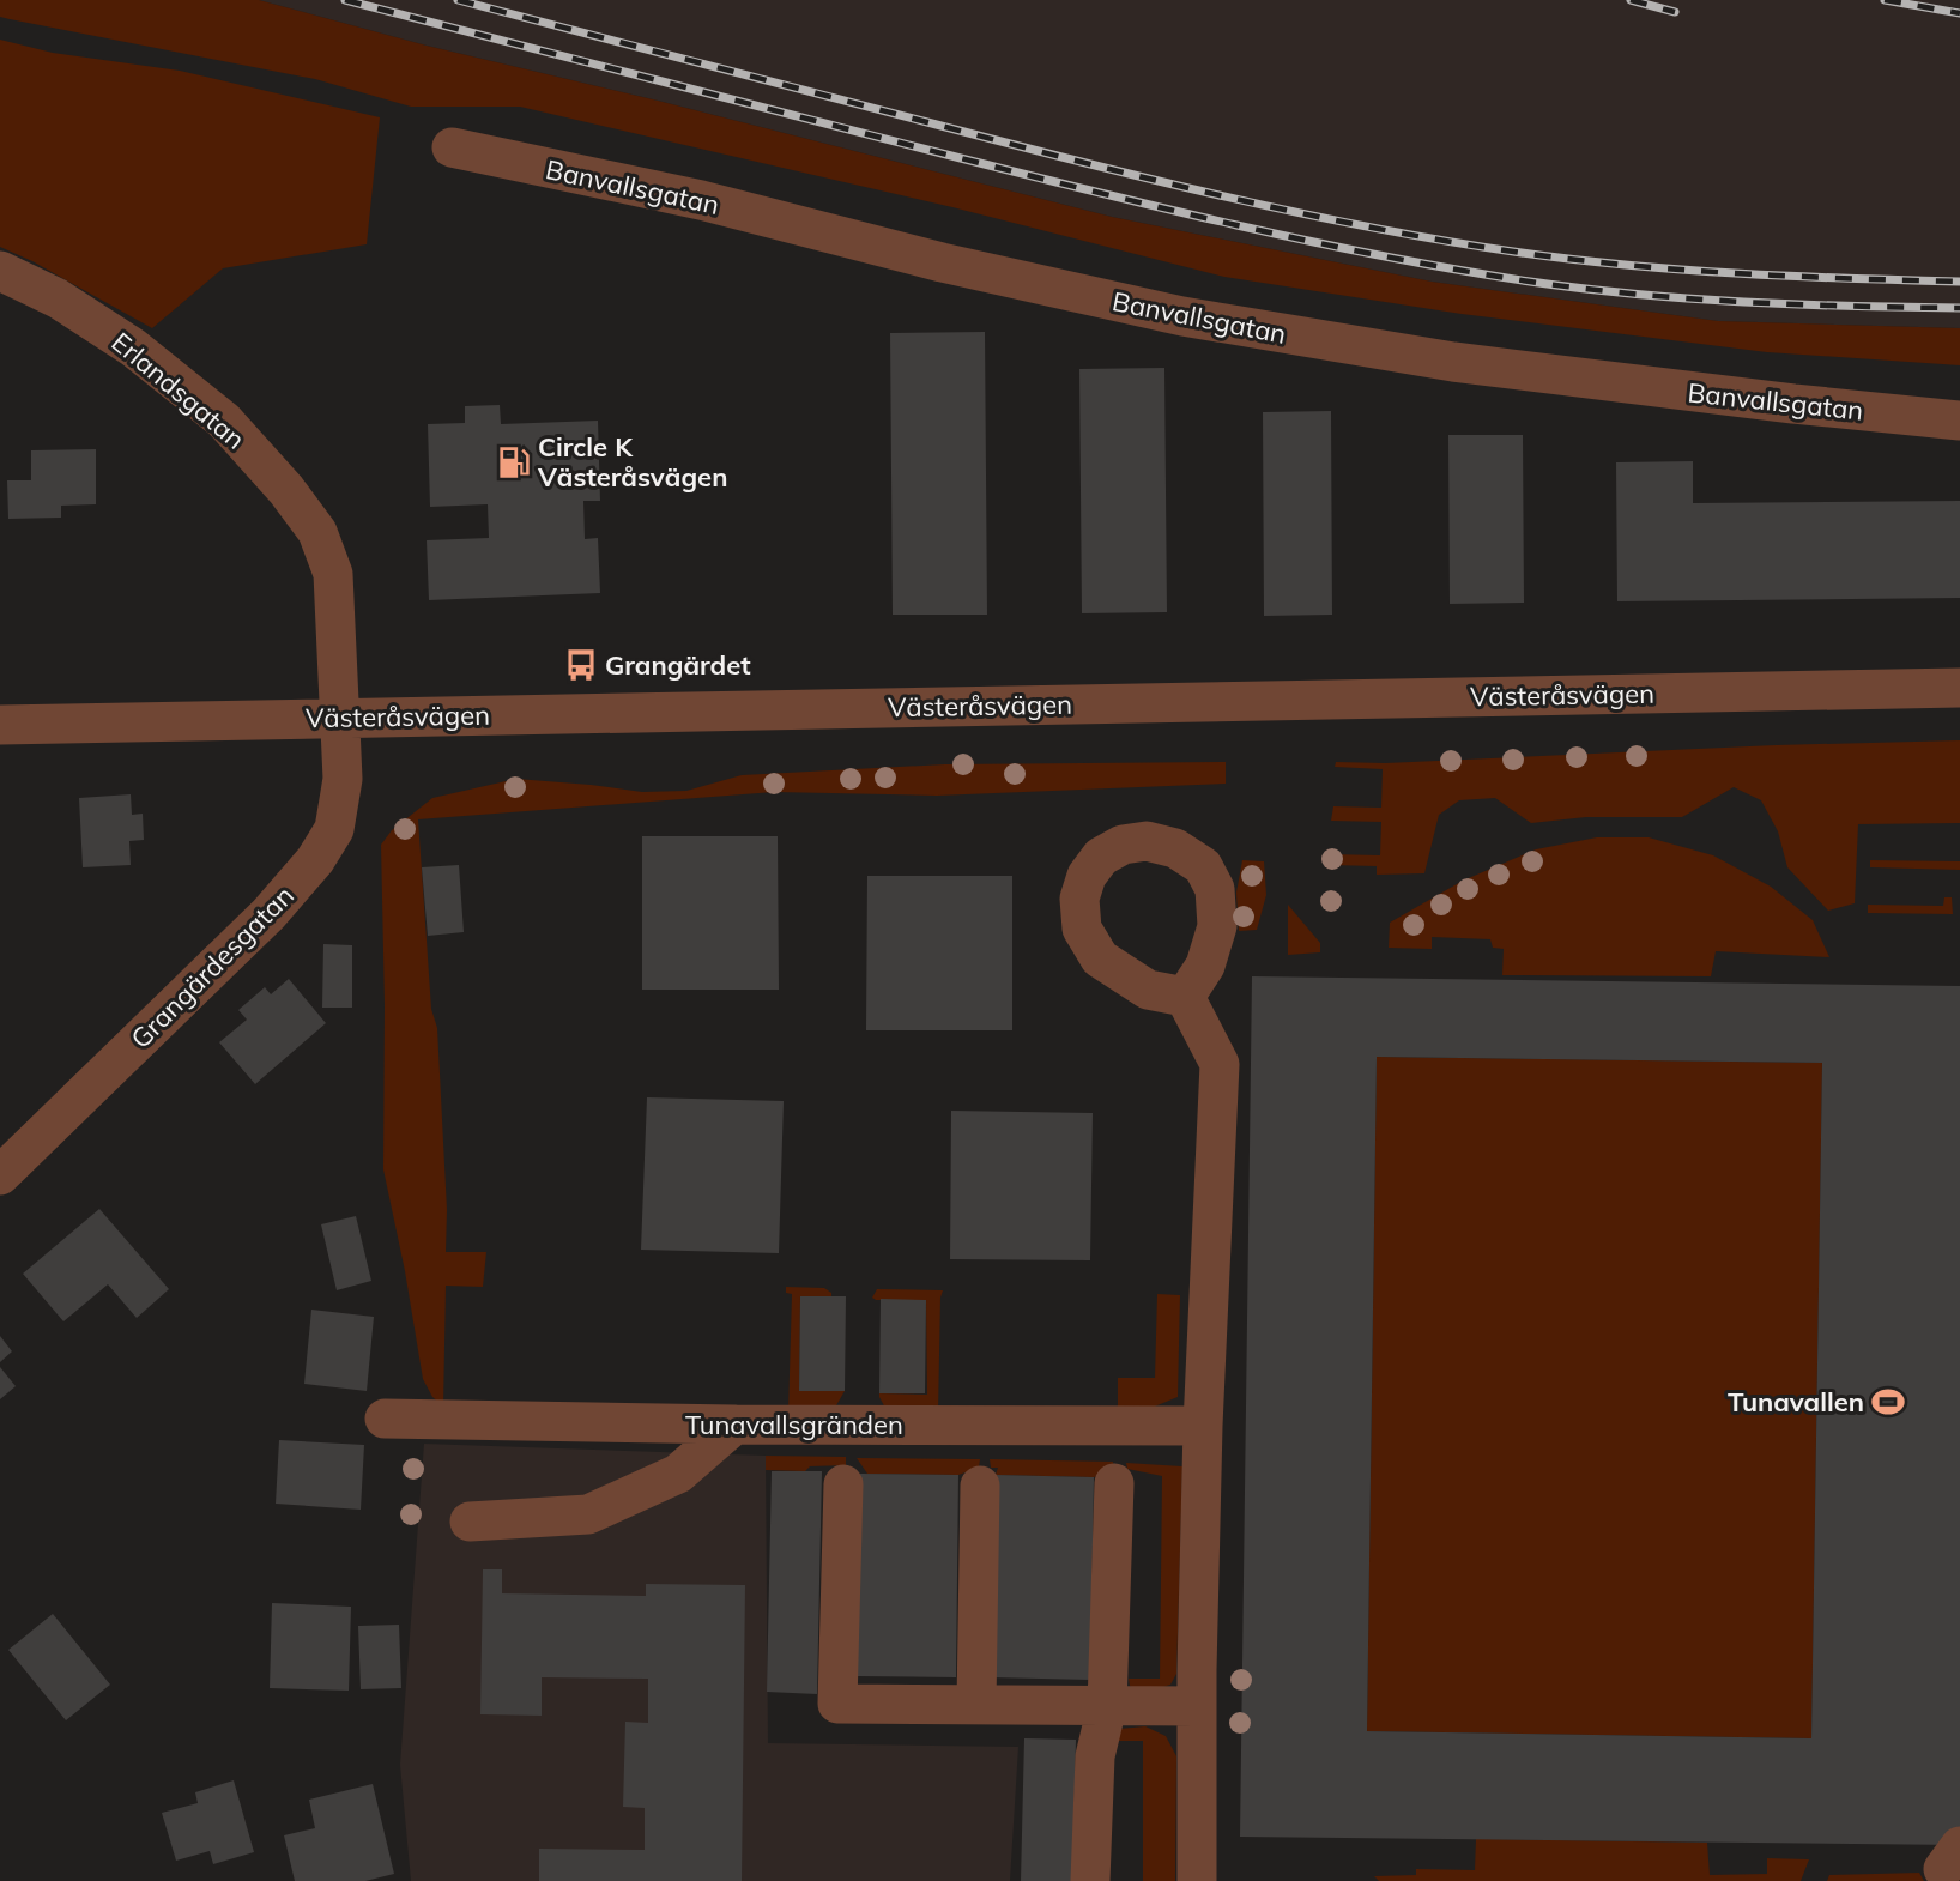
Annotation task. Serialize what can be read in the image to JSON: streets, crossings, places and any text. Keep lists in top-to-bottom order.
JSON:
{
  "streets": {
    "street": [
      "Banvallsgatan",
      "Erlandsgatan",
      "Västeråsvägen",
      "Grangärdesgatan",
      "Tunavallsgränden"
    ]
  },
  "crossings": [
    ["Erlandsgatan", "Västeråsvägen"],
    ["Erlandsgatan", "Grangärdesgatan"],
    ["Västeråsvägen", "Grangärdesgatan"]
  ],
  "places": {
    "fuel station": ["Circle K Västeråsvägen"],
    "bus stop": ["Grangärdet"],
    "sports": ["Tunavallen"]
  }
}
